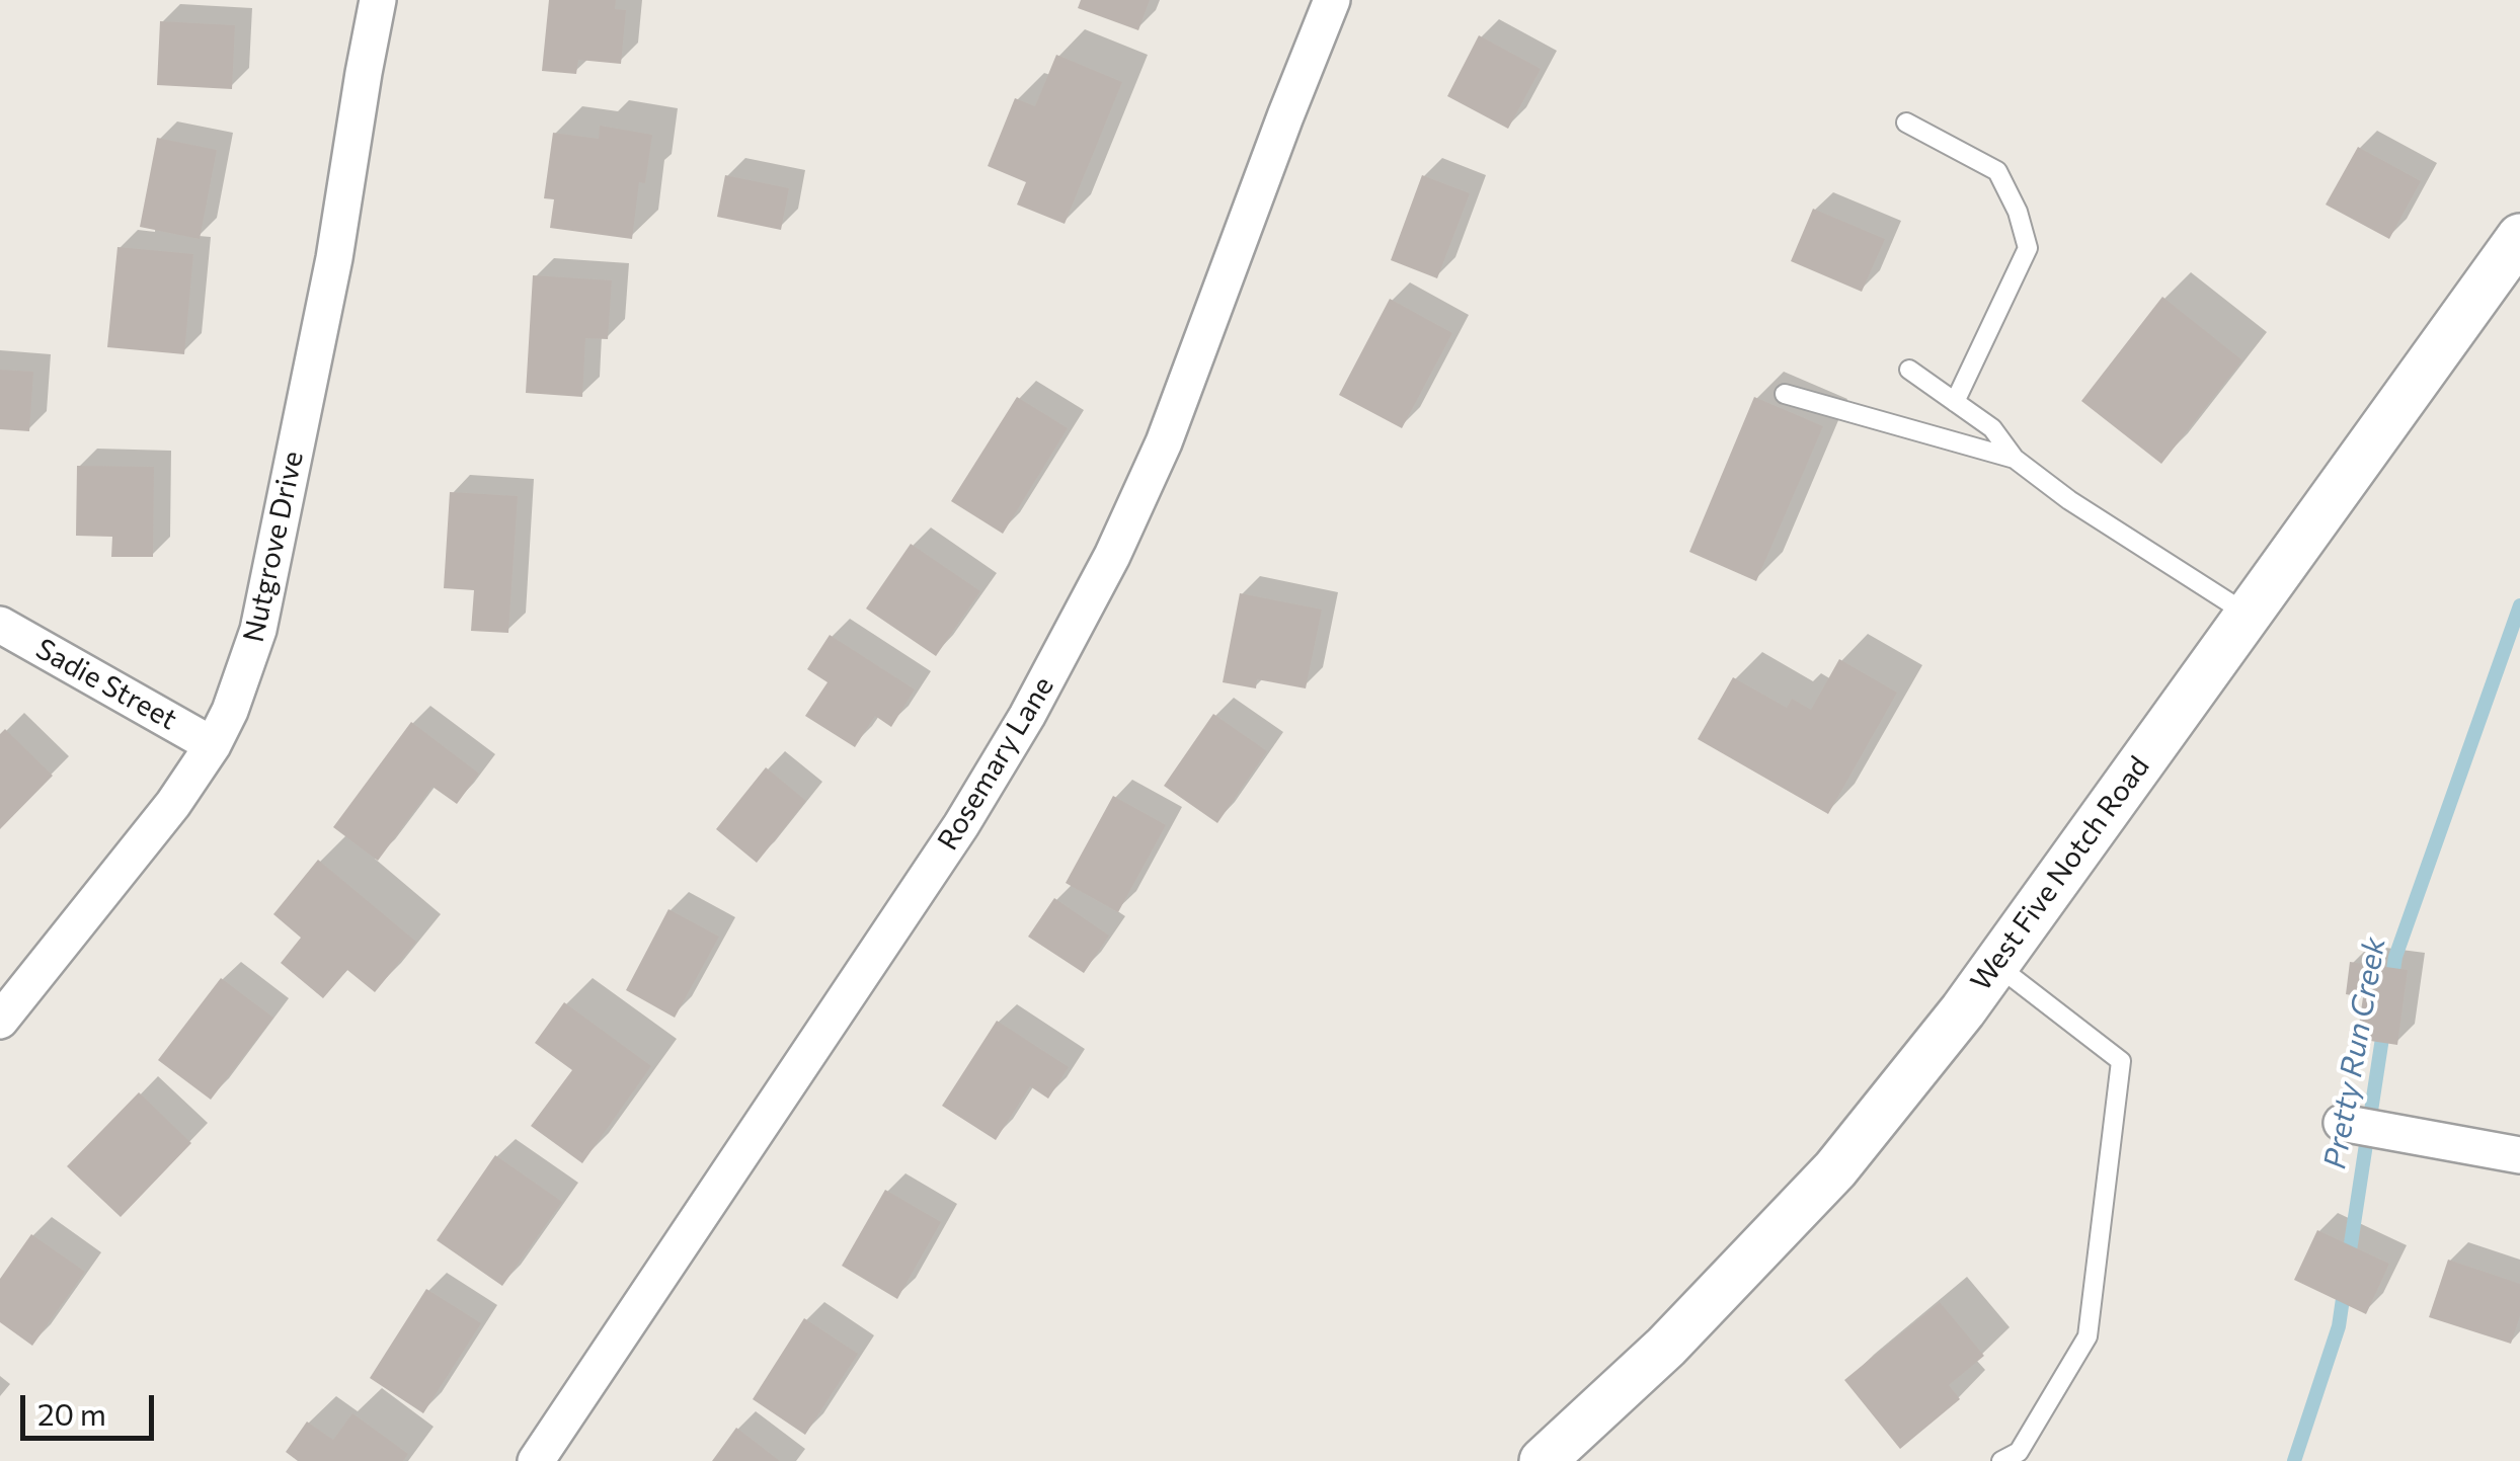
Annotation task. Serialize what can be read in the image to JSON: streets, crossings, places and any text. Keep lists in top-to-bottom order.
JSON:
{
  "streets": {
    "street": [
      "Nutgrove Drive",
      "Sadie Street",
      "Rosemary Lane",
      "West Five Notch Road"
    ]
  },
  "crossings": [
    ["Nutgrove Drive", "Sadie Street"]
  ],
  "water": ["Pretty Run Creek"],
  "scale_bar": "20 m"
}
